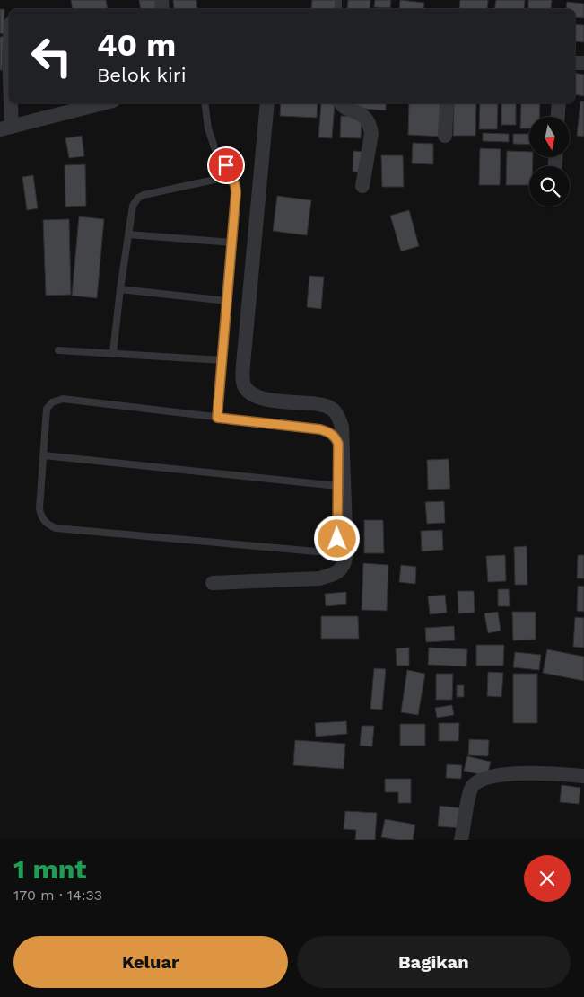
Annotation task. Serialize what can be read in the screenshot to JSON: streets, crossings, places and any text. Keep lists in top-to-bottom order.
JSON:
{
  "north": "bottom",
  "page": {
    "turn": ["40 m", "Belok kiri"],
    "heading": ["1 mnt", "170 m · 14:33"],
    "buttons": ["Keluar", "Bagikan"]
  }
}
